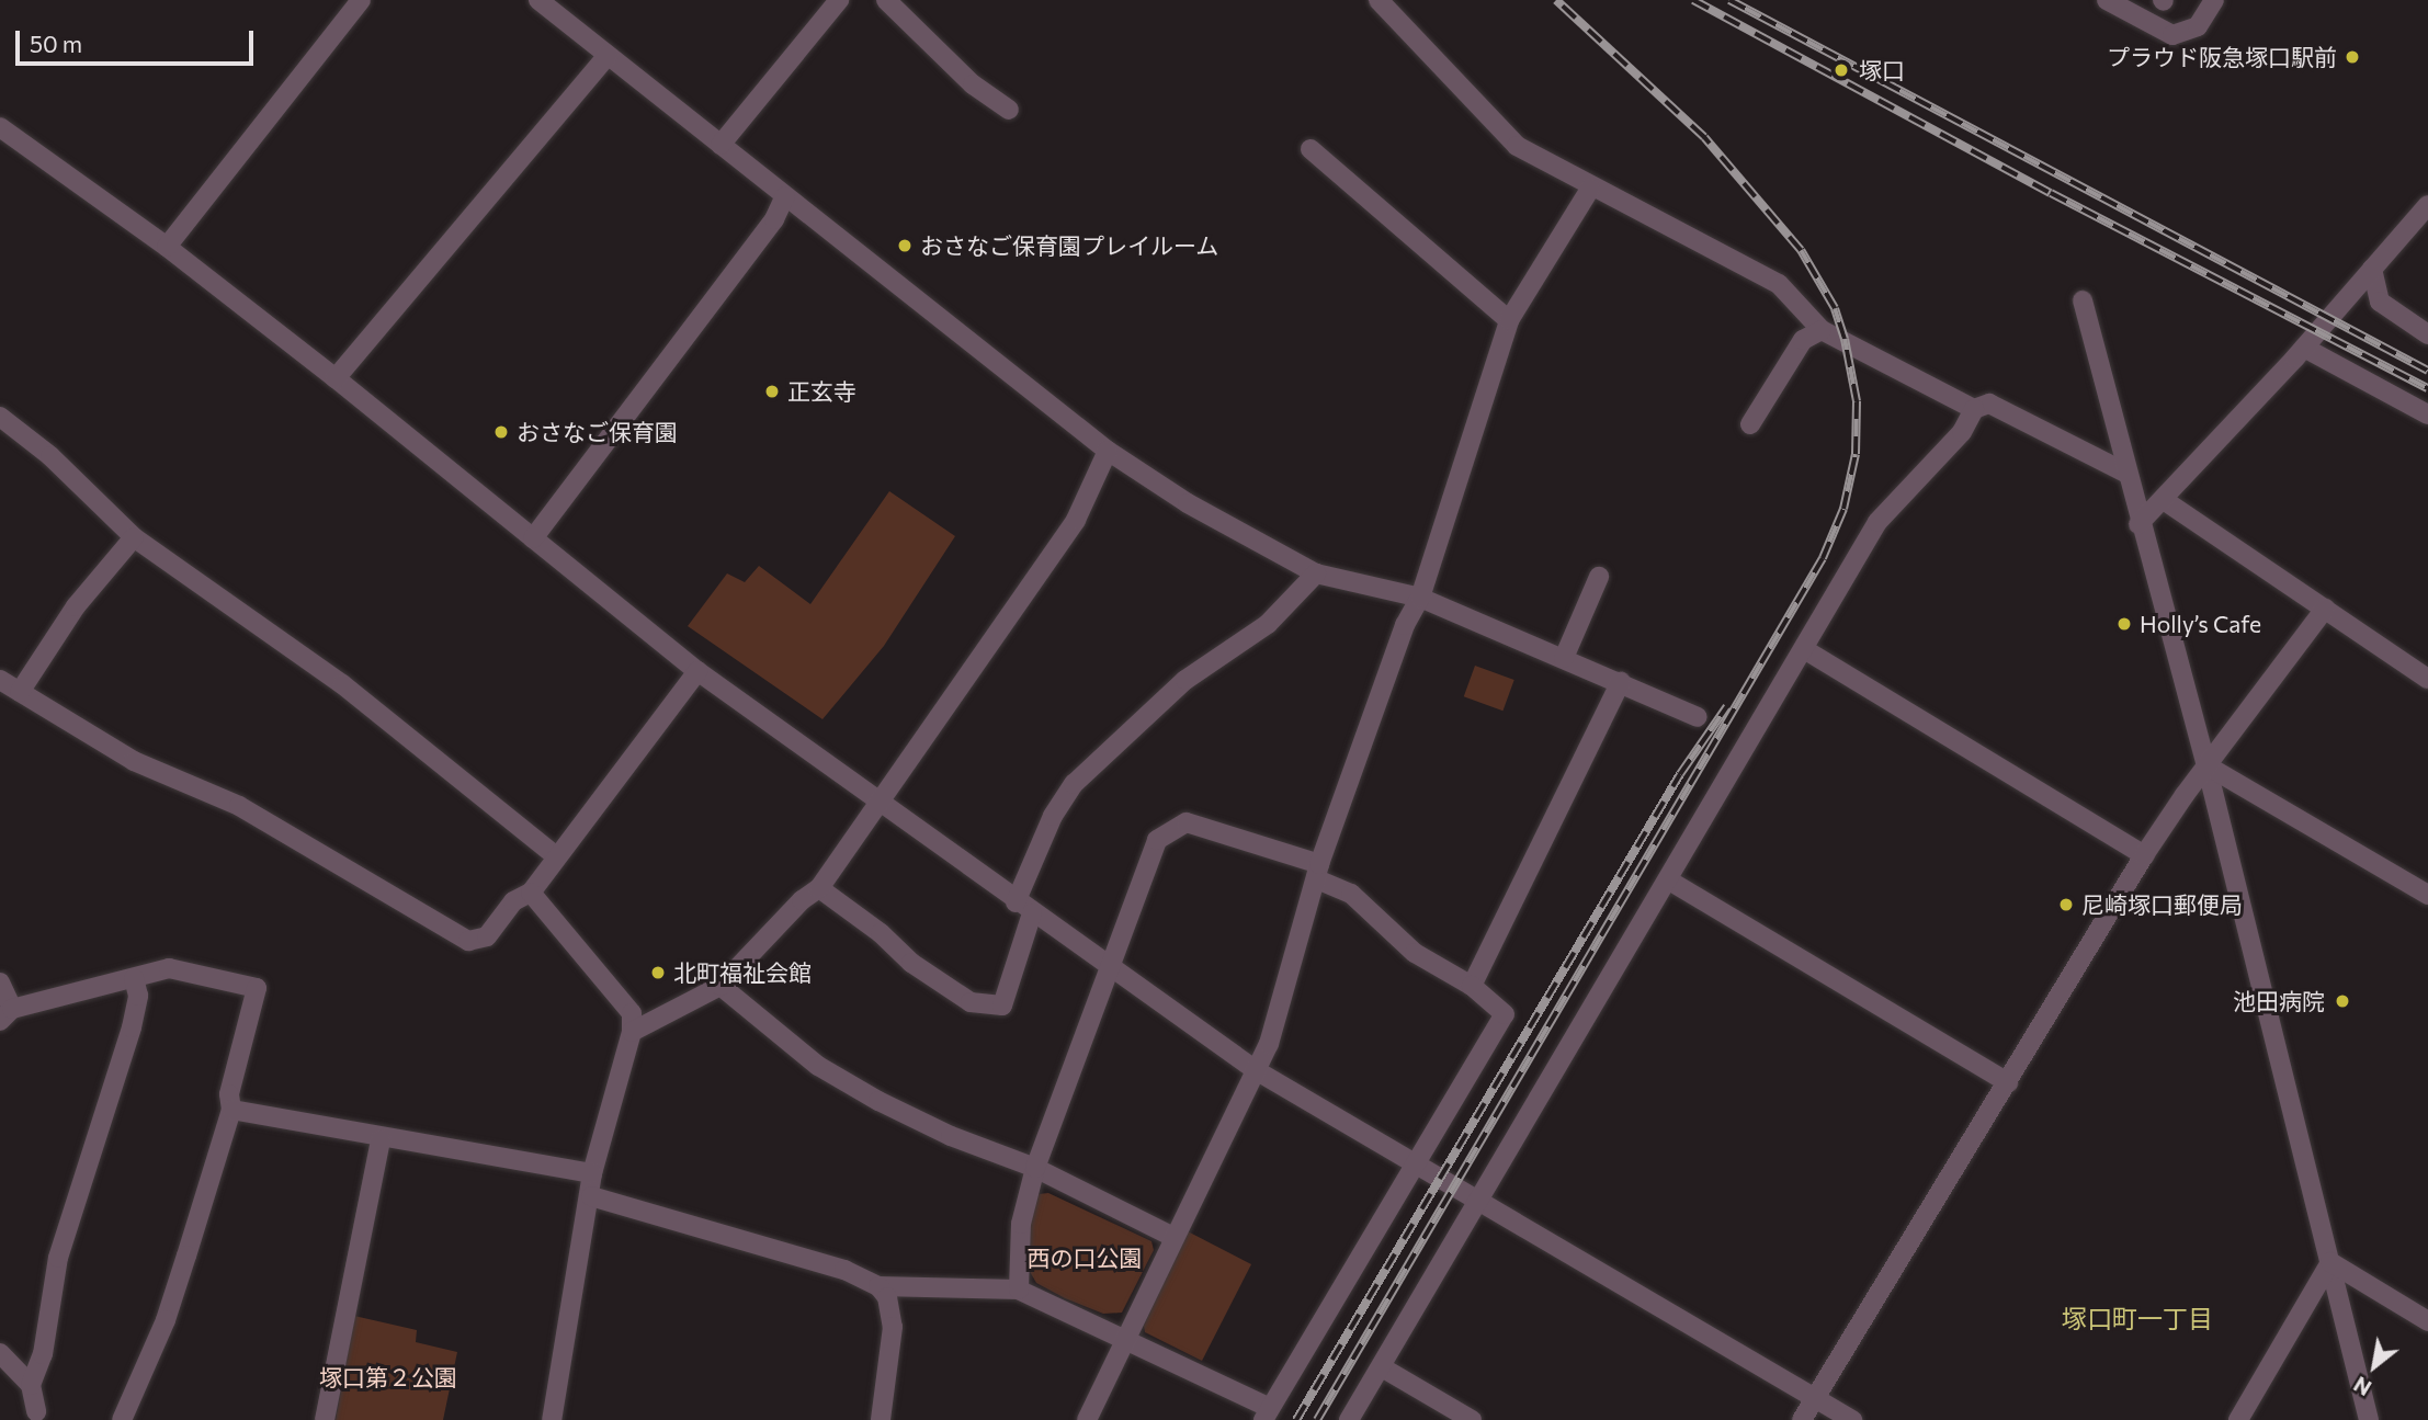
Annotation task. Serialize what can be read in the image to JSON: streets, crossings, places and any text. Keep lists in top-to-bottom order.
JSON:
{
  "districts": ["塚口町一丁目"],
  "parks": ["西の口公園", "塚口第２公園"],
  "places": [
    "プラウド阪急塚口駅前",
    "塚口",
    "おさなご保育園プレイルーム",
    "正玄寺",
    "おさなご保育園",
    "Holly’s Cafe",
    "尼崎塚口郵便局",
    "北町福祉会館",
    "池田病院"
  ],
  "scale_bar": "50 m",
  "north": "bottom left"
}
